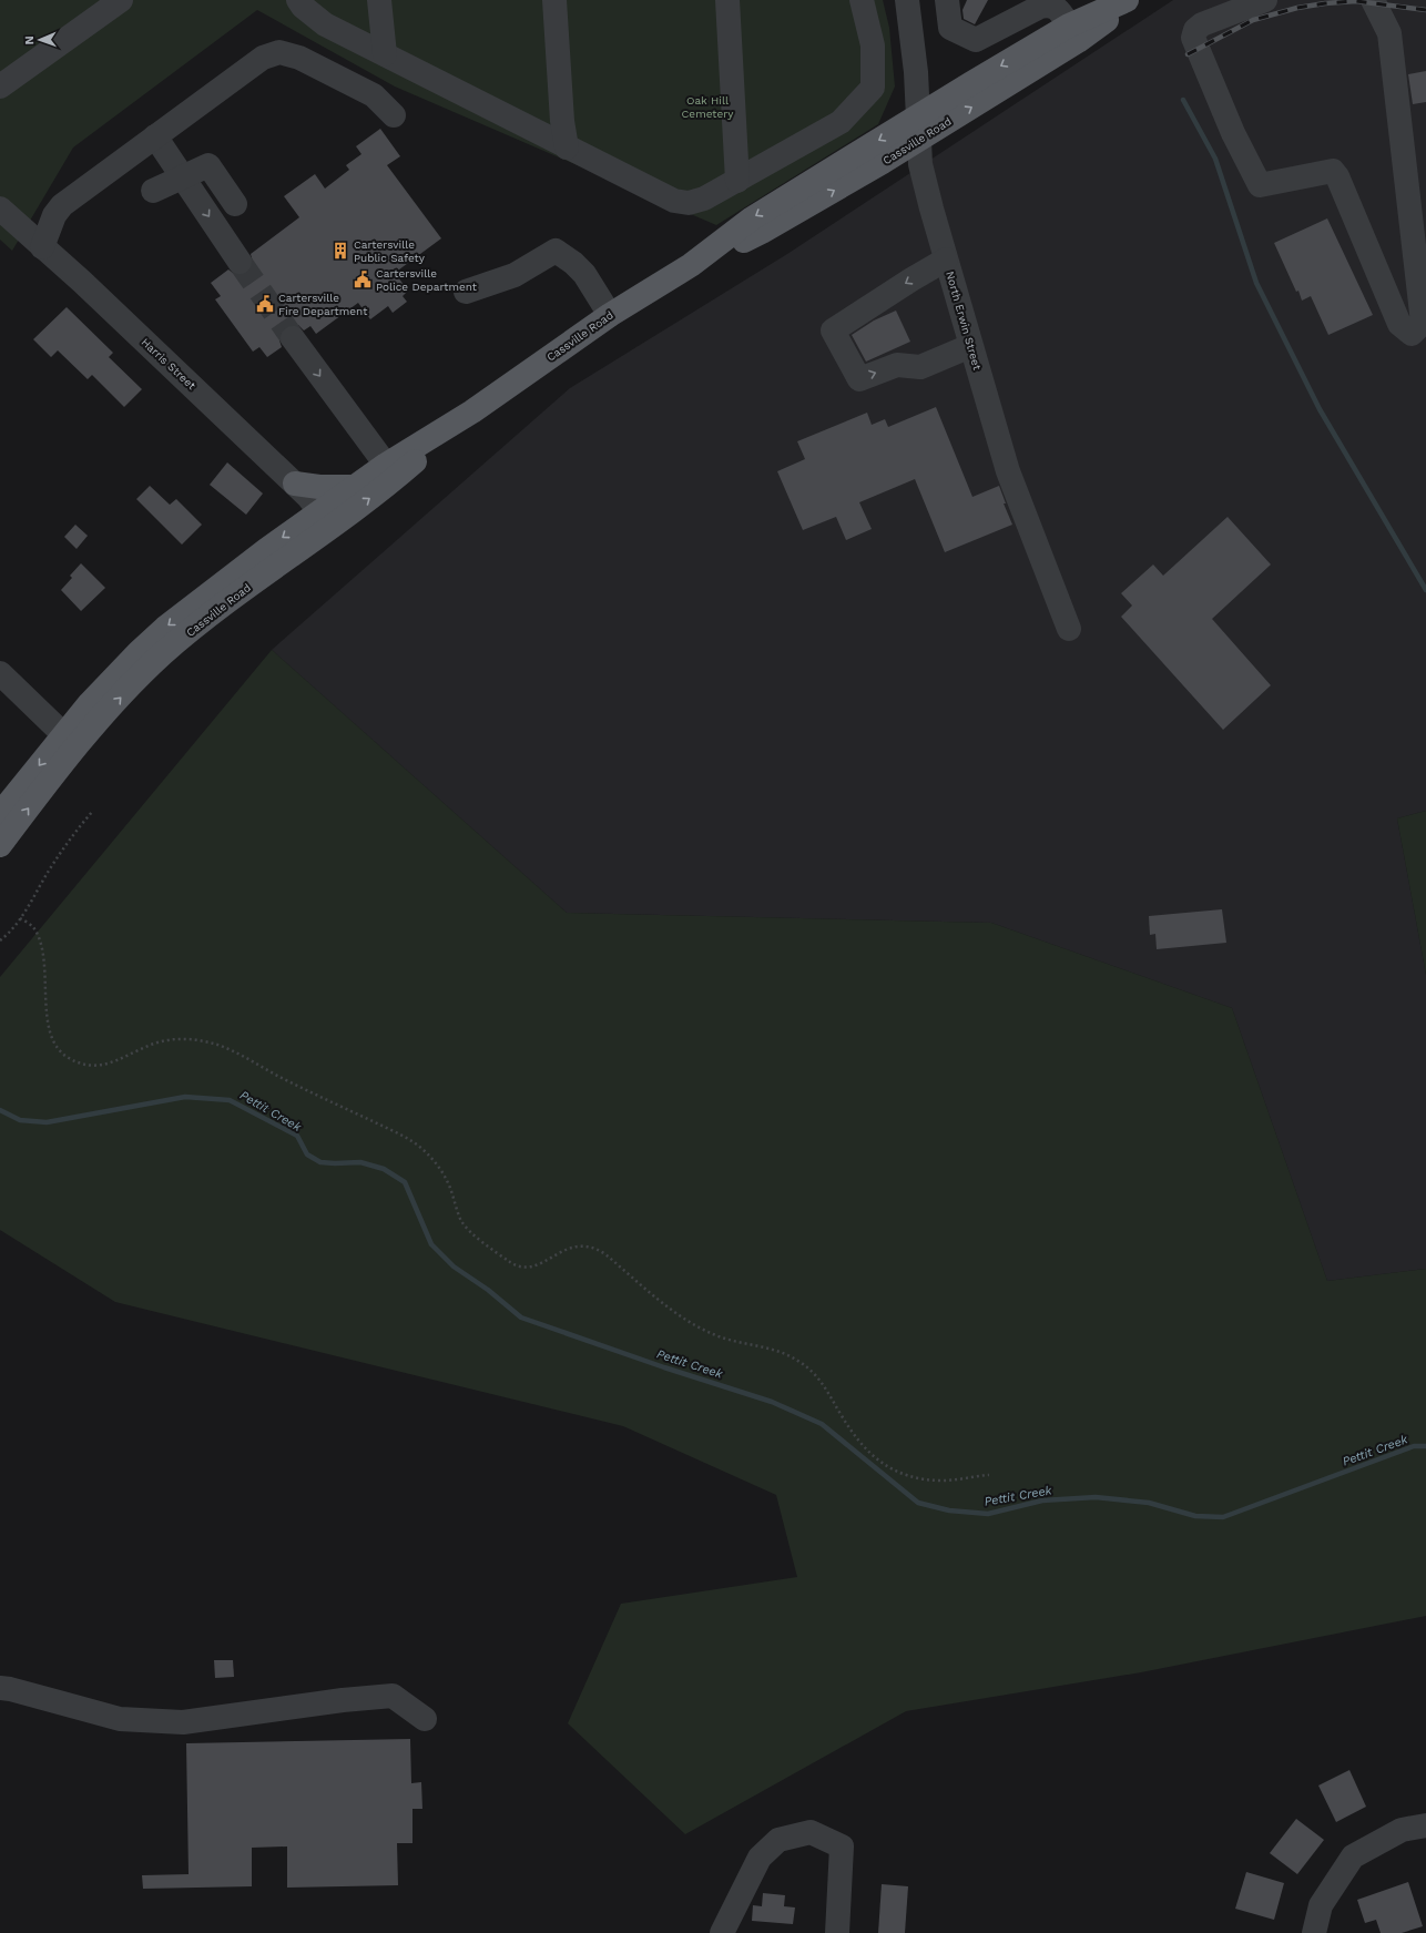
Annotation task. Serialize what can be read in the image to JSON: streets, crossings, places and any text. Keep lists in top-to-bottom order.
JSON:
{
  "streets": {
    "main road": ["Cassville Road"],
    "street": ["North Erwin Street", "Harris Street"]
  },
  "crossings": [
    ["Cassville Road", "North Erwin Street"],
    ["Cassville Road", "Harris Street"]
  ],
  "water": ["Pettit Creek"],
  "parks": ["Oak Hill Cemetery"],
  "places": {
    "building": ["Cartersville Public Safety"],
    "public building": ["Cartersville Police Department", "Cartersville Fire Department"]
  },
  "north": "left"
}
